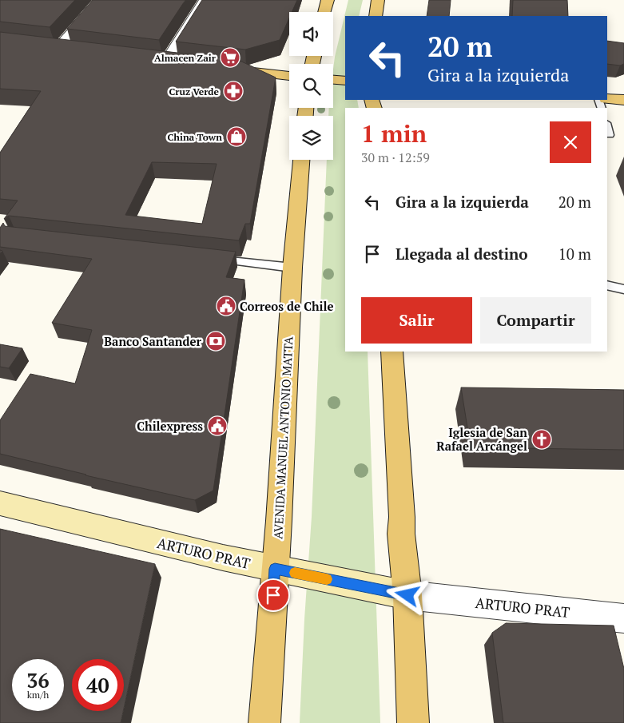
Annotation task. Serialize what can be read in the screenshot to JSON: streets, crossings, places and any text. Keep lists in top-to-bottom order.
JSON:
{
  "streets": {
    "main road": ["AVENIDA MANUEL ANTONIO MATTA"],
    "street": ["ARTURO PRAT"]
  },
  "crossings": [
    ["AVENIDA MANUEL ANTONIO MATTA", "ARTURO PRAT"]
  ],
  "places": {
    "supermarket": ["Almacen Zair"],
    "pharmacy": ["Cruz Verde"],
    "shop": ["China Town"],
    "public building": ["Correos de Chile", "Chilexpress"],
    "bank": ["Banco Santander"],
    "church": ["Iglesia de San Rafael Arcángel"]
  },
  "page": {
    "turn": ["20 m", "Gira a la izquierda"],
    "heading": ["1 min", "30 m · 12:59"],
    "list": [
      {
        "name": "Gira a la izquierda",
        "value": "20 m"
      },
      {
        "name": "Llegada al destino",
        "value": "10 m"
      }
    ],
    "buttons": ["Salir", "Compartir"],
    "speed": "36 km/h",
    "limit": "40"
  }
}
